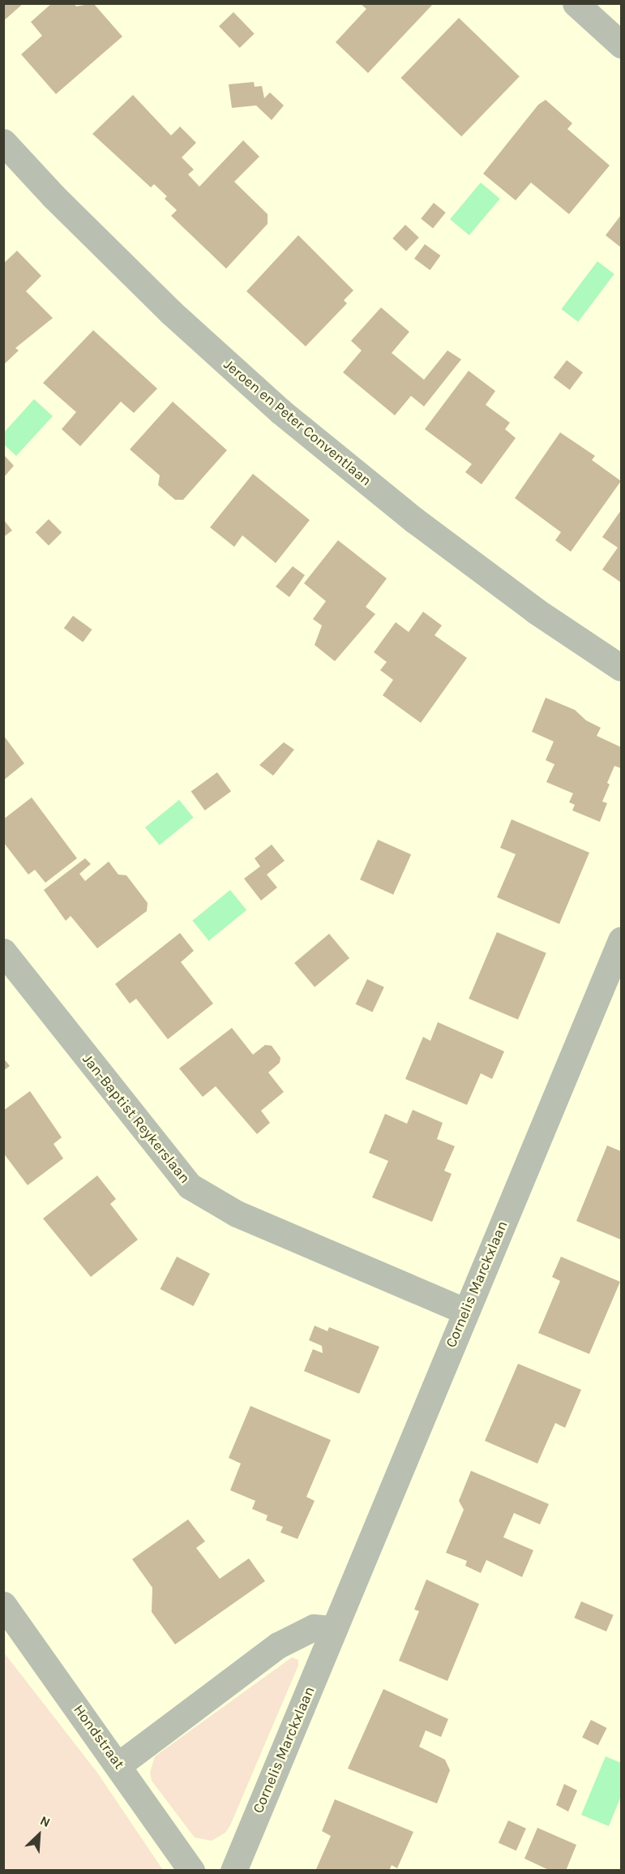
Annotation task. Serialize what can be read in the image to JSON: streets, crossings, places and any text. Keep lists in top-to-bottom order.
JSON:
{
  "streets": {
    "street": [
      "Jeroen en Peter Conventlaan",
      "Jan-Baptist Reykerslaan",
      "Cornelis Marckxlaan",
      "Hondstraat"
    ]
  },
  "crossings": [
    ["Jan-Baptist Reykerslaan", "Cornelis Marckxlaan"]
  ],
  "north": "top right"
}
